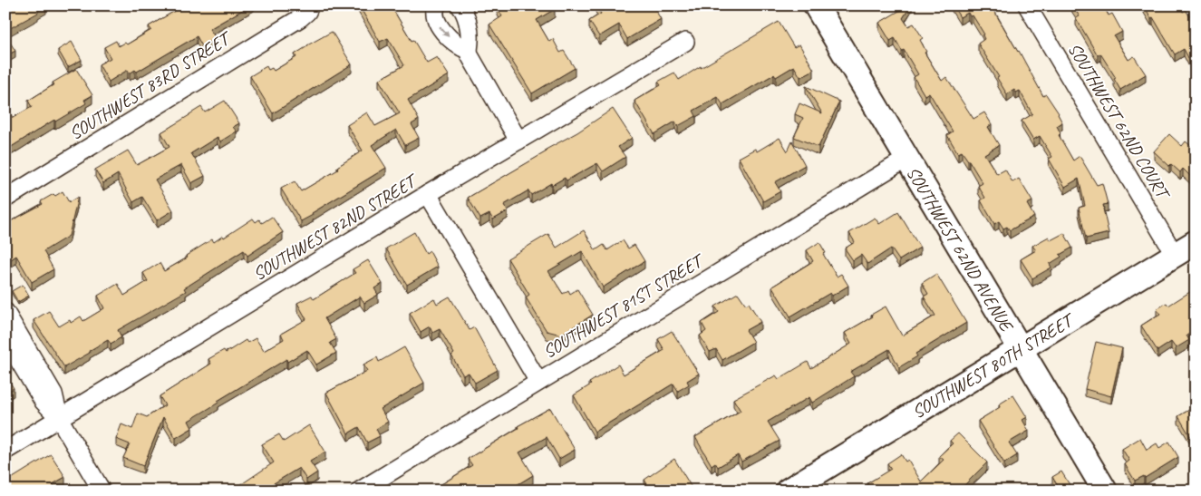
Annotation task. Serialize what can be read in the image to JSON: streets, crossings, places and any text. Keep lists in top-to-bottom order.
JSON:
{
  "streets": {
    "street": [
      "SOUTHWEST 83RD STREET",
      "SOUTHWEST 62ND COURT",
      "SOUTHWEST 82ND STREET",
      "SOUTHWEST 62ND AVENUE",
      "SOUTHWEST 81ST STREET",
      "SOUTHWEST 80TH STREET"
    ]
  },
  "crossings": [
    ["SOUTHWEST 62ND COURT", "SOUTHWEST 80TH STREET"],
    ["SOUTHWEST 62ND AVENUE", "SOUTHWEST 81ST STREET"],
    ["SOUTHWEST 62ND AVENUE", "SOUTHWEST 80TH STREET"]
  ]
}
